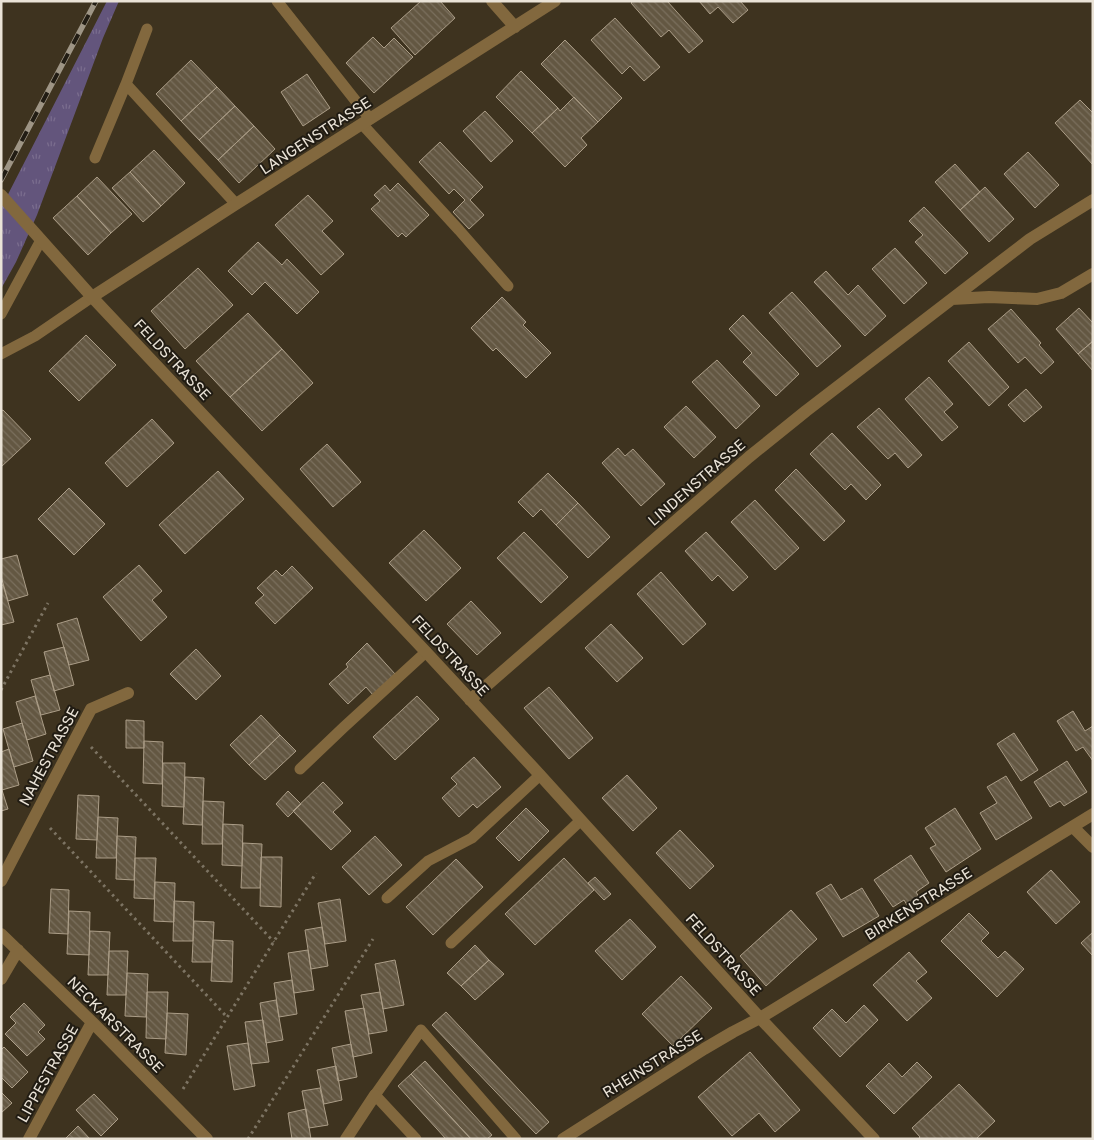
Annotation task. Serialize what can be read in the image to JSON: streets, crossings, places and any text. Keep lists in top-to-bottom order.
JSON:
{
  "streets": {
    "street": [
      "LANGENSTRASSE",
      "FELDSTRASSE",
      "LINDENSTRASSE",
      "NAHESTRASSE",
      "BIRKENSTRASSE",
      "NECKARSTRASSE",
      "RHEINSTRASSE",
      "LIPPESTRASSE"
    ]
  },
  "crossings": [
    ["LANGENSTRASSE", "FELDSTRASSE"],
    ["FELDSTRASSE", "LINDENSTRASSE"],
    ["FELDSTRASSE", "BIRKENSTRASSE"],
    ["FELDSTRASSE", "RHEINSTRASSE"],
    ["BIRKENSTRASSE", "RHEINSTRASSE"],
    ["NECKARSTRASSE", "LIPPESTRASSE"]
  ]
}
